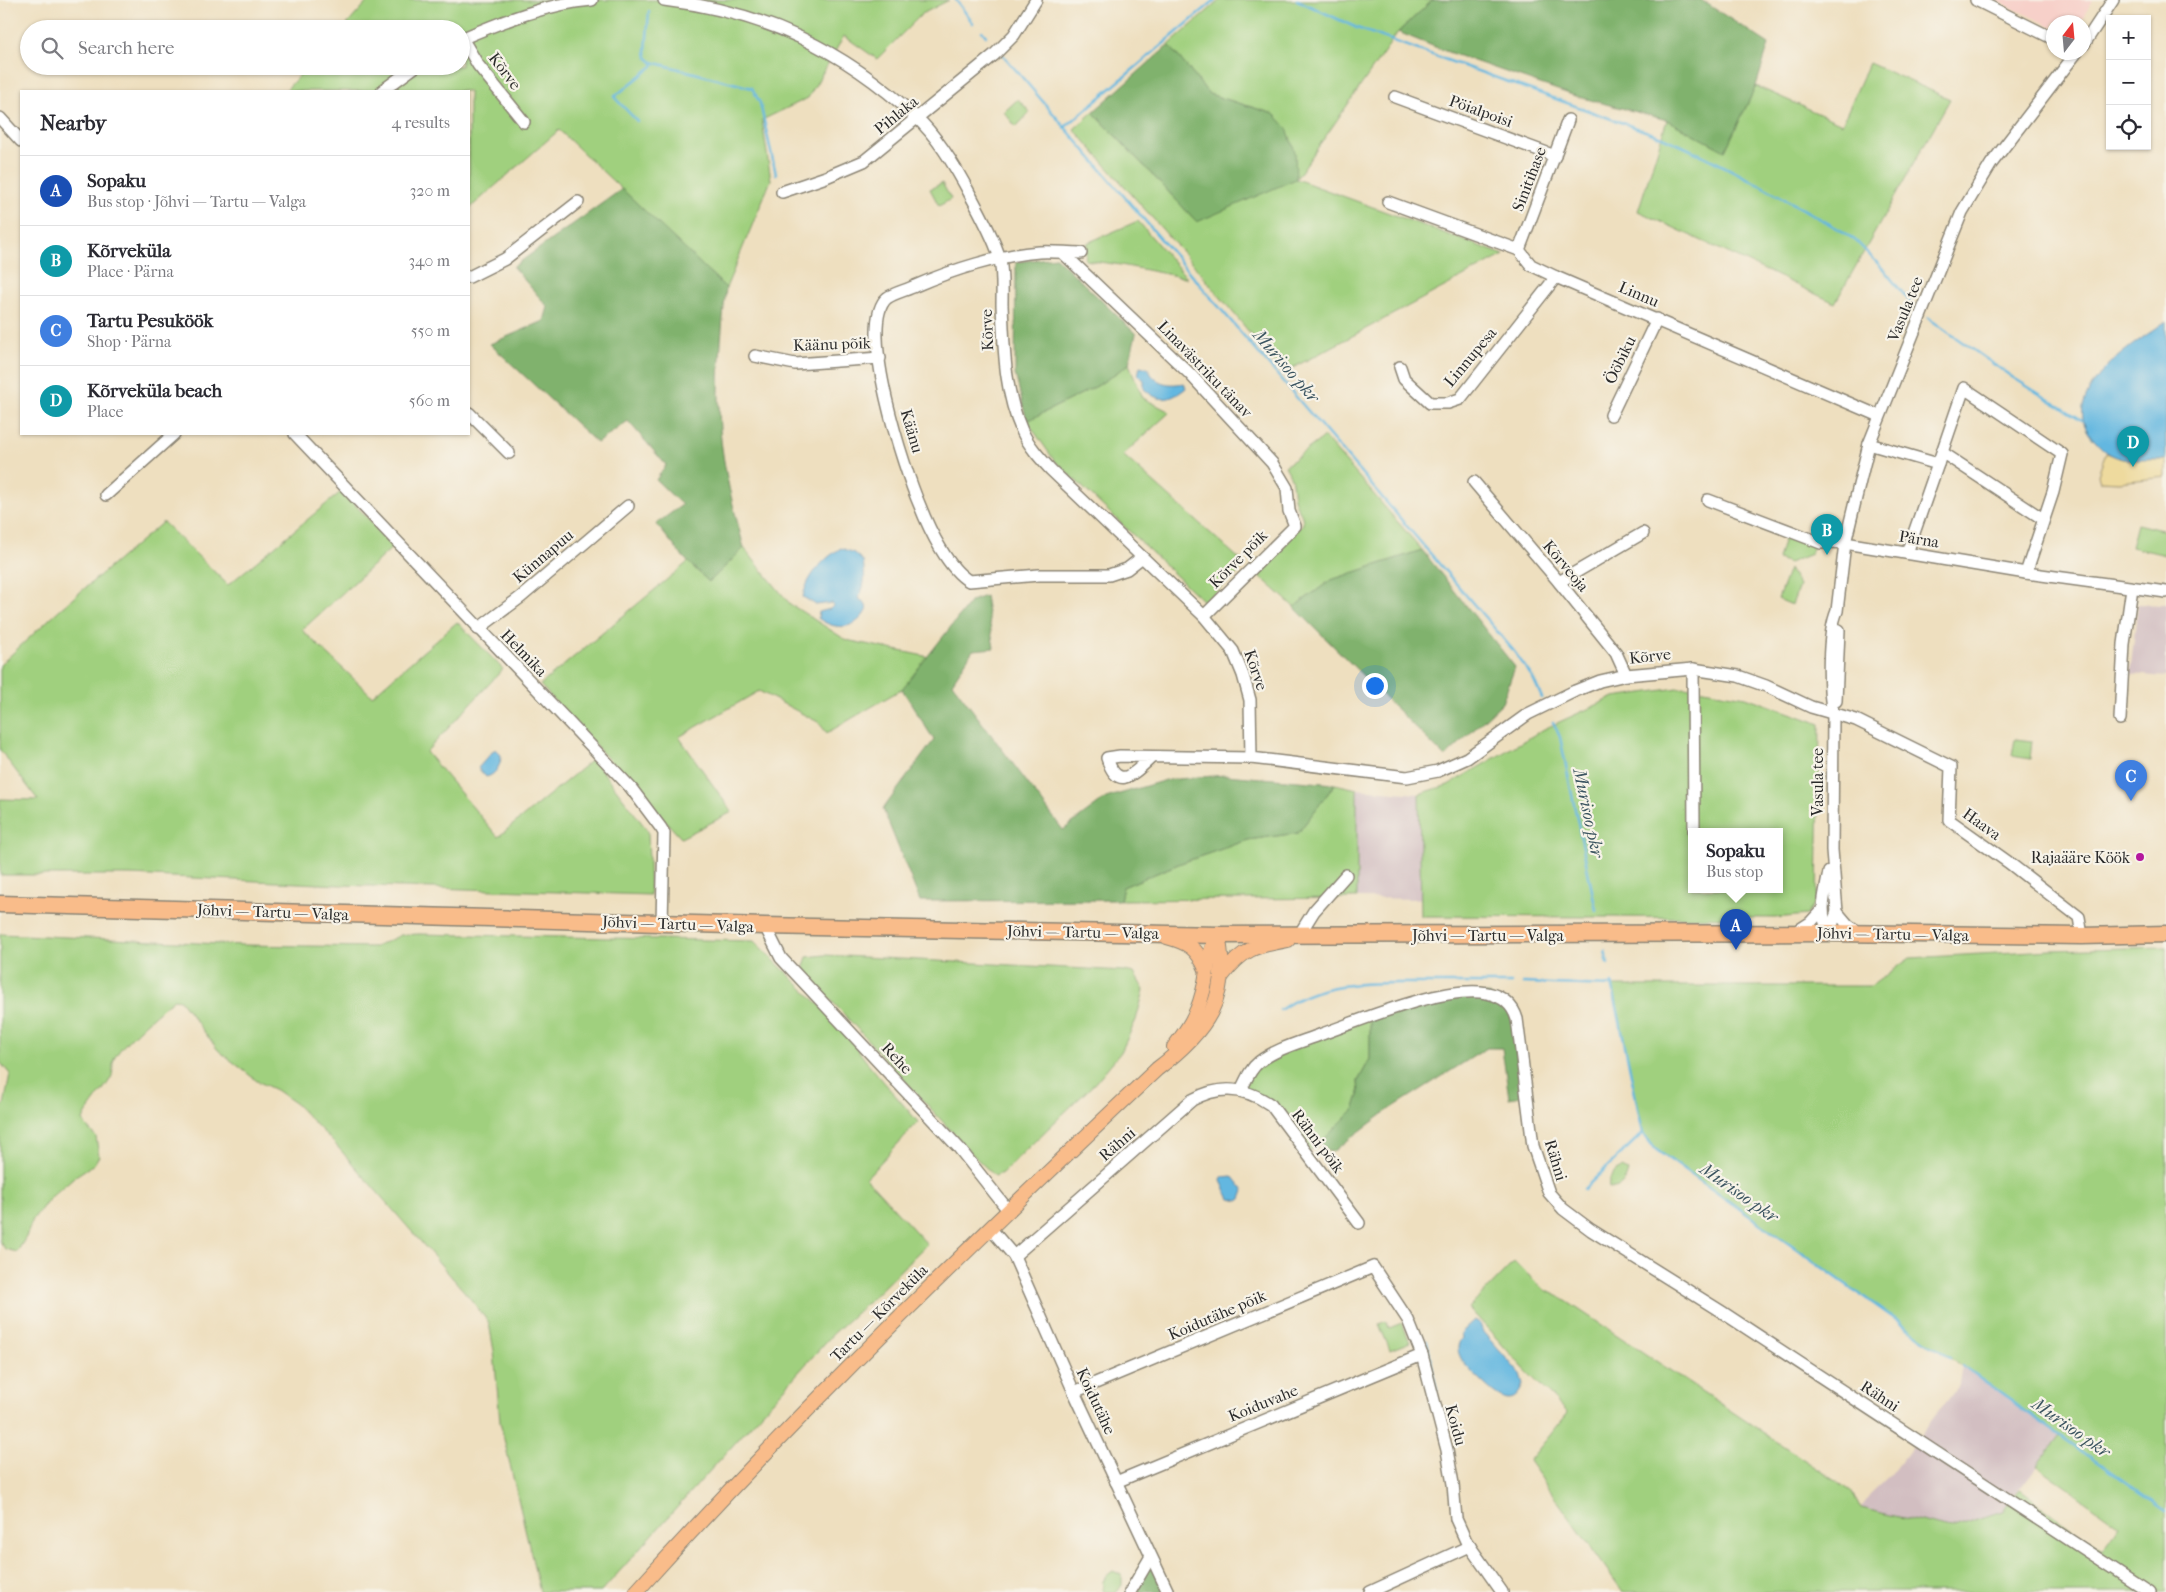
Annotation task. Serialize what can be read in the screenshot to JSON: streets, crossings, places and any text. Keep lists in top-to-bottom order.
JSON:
{
  "streets": {
    "highway": ["Jõhvi — Tartu — Valga"],
    "main road": ["Tartu — Kõrveküla"],
    "street": [
      "Kõrve",
      "Pöialpoisi",
      "Pihlaka",
      "Sinitihase",
      "Linnu",
      "Vasula tee",
      "Käänu põik",
      "Linnupesa",
      "Ööbiku",
      "Linavästriku tänav",
      "Käänu",
      "Pärna",
      "Künnapuu",
      "Kõrve põik",
      "Kõrveoja",
      "Helmika",
      "Haava",
      "Rehe",
      "Rähni põik",
      "Rähni",
      "Koidutähe põik",
      "Koidutähe",
      "Koiduvahe",
      "Koidu"
    ]
  },
  "crossings": [
    ["Kõrve", "Pihlaka"],
    ["Kõrve", "Vasula tee"],
    ["Kõrve", "Käänu"],
    ["Kõrve", "Kõrve põik"],
    ["Kõrve", "Kõrveoja"],
    ["Kõrve", "Haava"],
    ["Pöialpoisi", "Sinitihase"],
    ["Sinitihase", "Linnu"],
    ["Linnu", "Vasula tee"],
    ["Linnu", "Linnupesa"],
    ["Linnu", "Ööbiku"],
    ["Vasula tee", "Pärna"],
    ["Vasula tee", "Haava"],
    ["Vasula tee", "Jõhvi — Tartu — Valga"],
    ["Käänu põik", "Käänu"],
    ["Linavästriku tänav", "Käänu"],
    ["Linavästriku tänav", "Kõrve põik"],
    ["Künnapuu", "Helmika"],
    ["Helmika", "Jõhvi — Tartu — Valga"],
    ["Haava", "Jõhvi — Tartu — Valga"],
    ["Jõhvi — Tartu — Valga", "Rehe"],
    ["Jõhvi — Tartu — Valga", "Tartu — Kõrveküla"],
    ["Rehe", "Tartu — Kõrveküla"],
    ["Rähni põik", "Rähni"],
    ["Rähni", "Koidutähe"],
    ["Tartu — Kõrveküla", "Koidutähe"],
    ["Koidutähe põik", "Koidutähe"],
    ["Koidutähe põik", "Koidu"],
    ["Koidutähe", "Koiduvahe"],
    ["Koiduvahe", "Koidu"]
  ],
  "water": ["Murisoo pkr"],
  "places": ["Rajaääre Köök"],
  "north": "top",
  "page": {
    "map_buttons": ["+", "−"],
    "search": "Search here",
    "heading": ["Nearby", "4 results"],
    "list": [
      {
        "mark": "A",
        "name": "Sopaku",
        "note": "Bus stop · Jõhvi — Tartu — Valga",
        "value": "320 m"
      },
      {
        "mark": "B",
        "name": "Kõrveküla",
        "note": "Place · Pärna",
        "value": "340 m"
      },
      {
        "mark": "C",
        "name": "Tartu Pesuköök",
        "note": "Shop · Pärna",
        "value": "550 m"
      },
      {
        "mark": "D",
        "name": "Kõrveküla beach",
        "note": "Place",
        "value": "560 m"
      }
    ],
    "pins": [
      "D",
      "B",
      "C",
      "A"
    ],
    "popup": ["Sopaku", "Bus stop"]
  }
}
